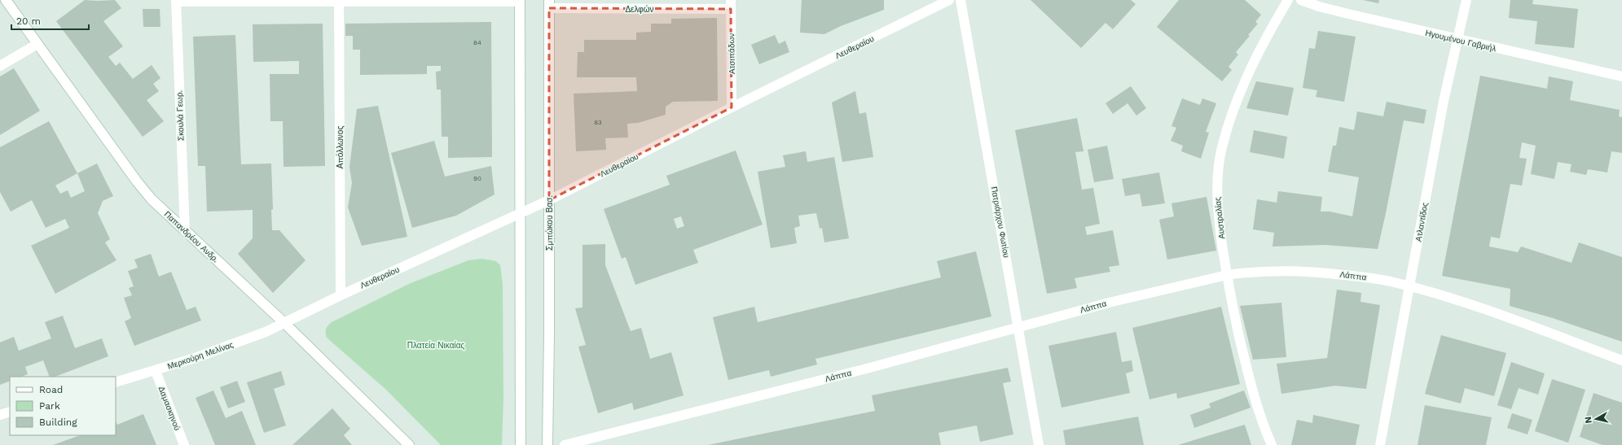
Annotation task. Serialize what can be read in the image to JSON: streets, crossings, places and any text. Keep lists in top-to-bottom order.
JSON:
{
  "streets": {
    "street": [
      "Δελφών",
      "Ηγουμένου Γαβριήλ",
      "Λευθεραίου",
      "Ατσιπάδων",
      "Σκουλά Γεωρ.",
      "Απόλλωνος",
      "Αυστραλίας",
      "Πατριάρχου Φωτίου",
      "Ατλαντίδος",
      "Σμπώκου Βασ.",
      "Παπανδρέου Ανδρ.",
      "Λάππα",
      "Μερκούρη Μελίνας",
      "Δαμασκηνού"
    ]
  },
  "crossings": [
    ["Δελφών", "Ατσιπάδων"],
    ["Δελφών", "Σμπώκου Βασ."],
    ["Ηγουμένου Γαβριήλ", "Ατλαντίδος"],
    ["Λευθεραίου", "Ατσιπάδων"],
    ["Λευθεραίου", "Απόλλωνος"],
    ["Λευθεραίου", "Σμπώκου Βασ."],
    ["Λευθεραίου", "Παπανδρέου Ανδρ."],
    ["Λευθεραίου", "Μερκούρη Μελίνας"],
    ["Σκουλά Γεωρ.", "Παπανδρέου Ανδρ."],
    ["Αυστραλίας", "Λάππα"],
    ["Πατριάρχου Φωτίου", "Λάππα"],
    ["Ατλαντίδος", "Λάππα"],
    ["Παπανδρέου Ανδρ.", "Μερκούρη Μελίνας"],
    ["Μερκούρη Μελίνας", "Δαμασκηνού"]
  ],
  "parks": ["Πλατεία Νικαίας"],
  "house_numbers": ["84", "83", "90"],
  "legend": ["Road", "Park", "Building"],
  "scale_bar": "20 m",
  "north": "left"
}
